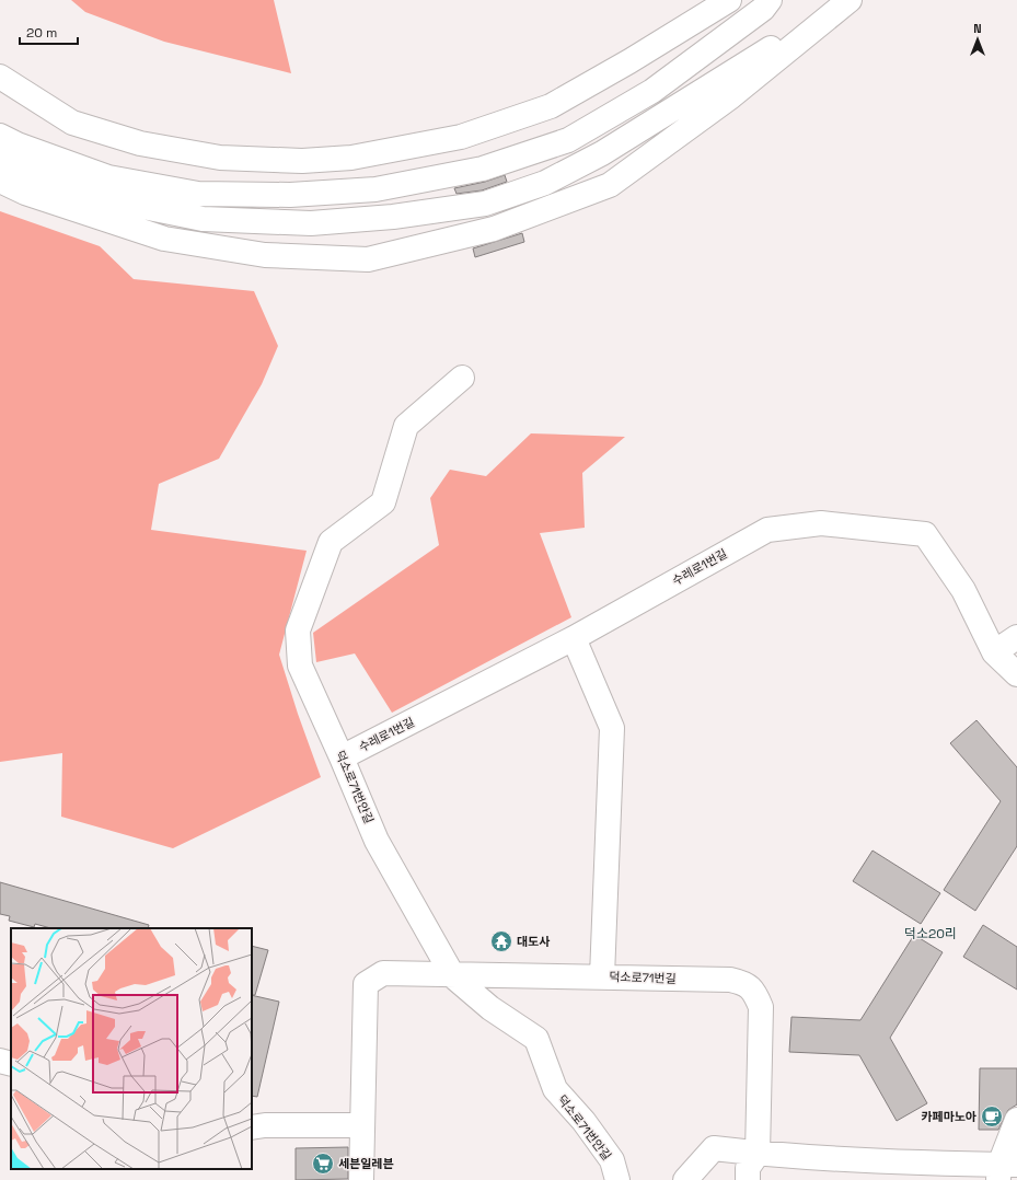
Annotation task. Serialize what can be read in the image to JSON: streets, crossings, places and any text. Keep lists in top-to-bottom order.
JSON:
{
  "streets": {
    "main road": ["수레로1번길", "덕소로71번안길", "덕소로71번길"]
  },
  "crossings": [
    ["수레로1번길", "덕소로71번안길"],
    ["수레로1번길", "덕소로71번길"]
  ],
  "districts": ["덕소20리"],
  "places": {
    "temple": ["대도사"],
    "cafe": ["카페마노아"],
    "supermarket": ["세븐일레븐"]
  },
  "scale_bar": "20 m",
  "north": "top"
}
